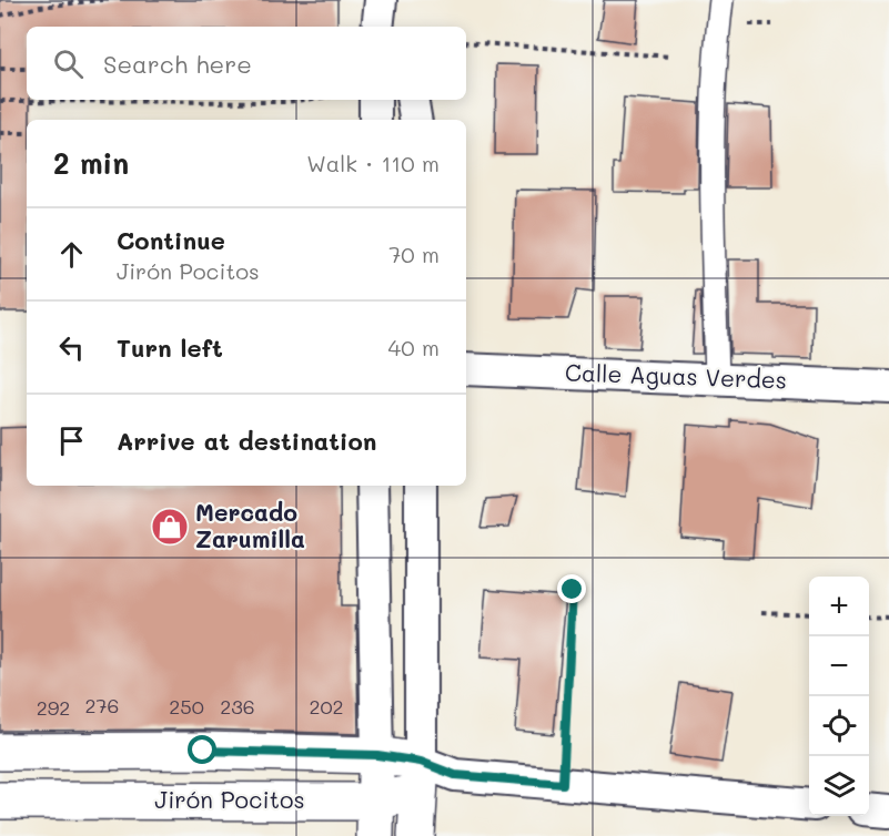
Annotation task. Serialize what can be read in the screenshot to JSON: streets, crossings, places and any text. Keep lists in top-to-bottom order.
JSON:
{
  "streets": {
    "street": ["Calle Aguas Verdes", "Jirón Pocitos"]
  },
  "places": {
    "shop": ["Mercado Zarumilla"]
  },
  "house_numbers": [
    "276",
    "250",
    "236",
    "202",
    "292"
  ],
  "page": {
    "search": "Search here",
    "heading": ["2 min", "Walk · 110 m"],
    "list": [
      ["Continue", "Jirón Pocitos", "70 m"],
      ["Turn left", "40 m"],
      "Arrive at destination"
    ],
    "map_buttons": ["+", "−"]
  }
}
